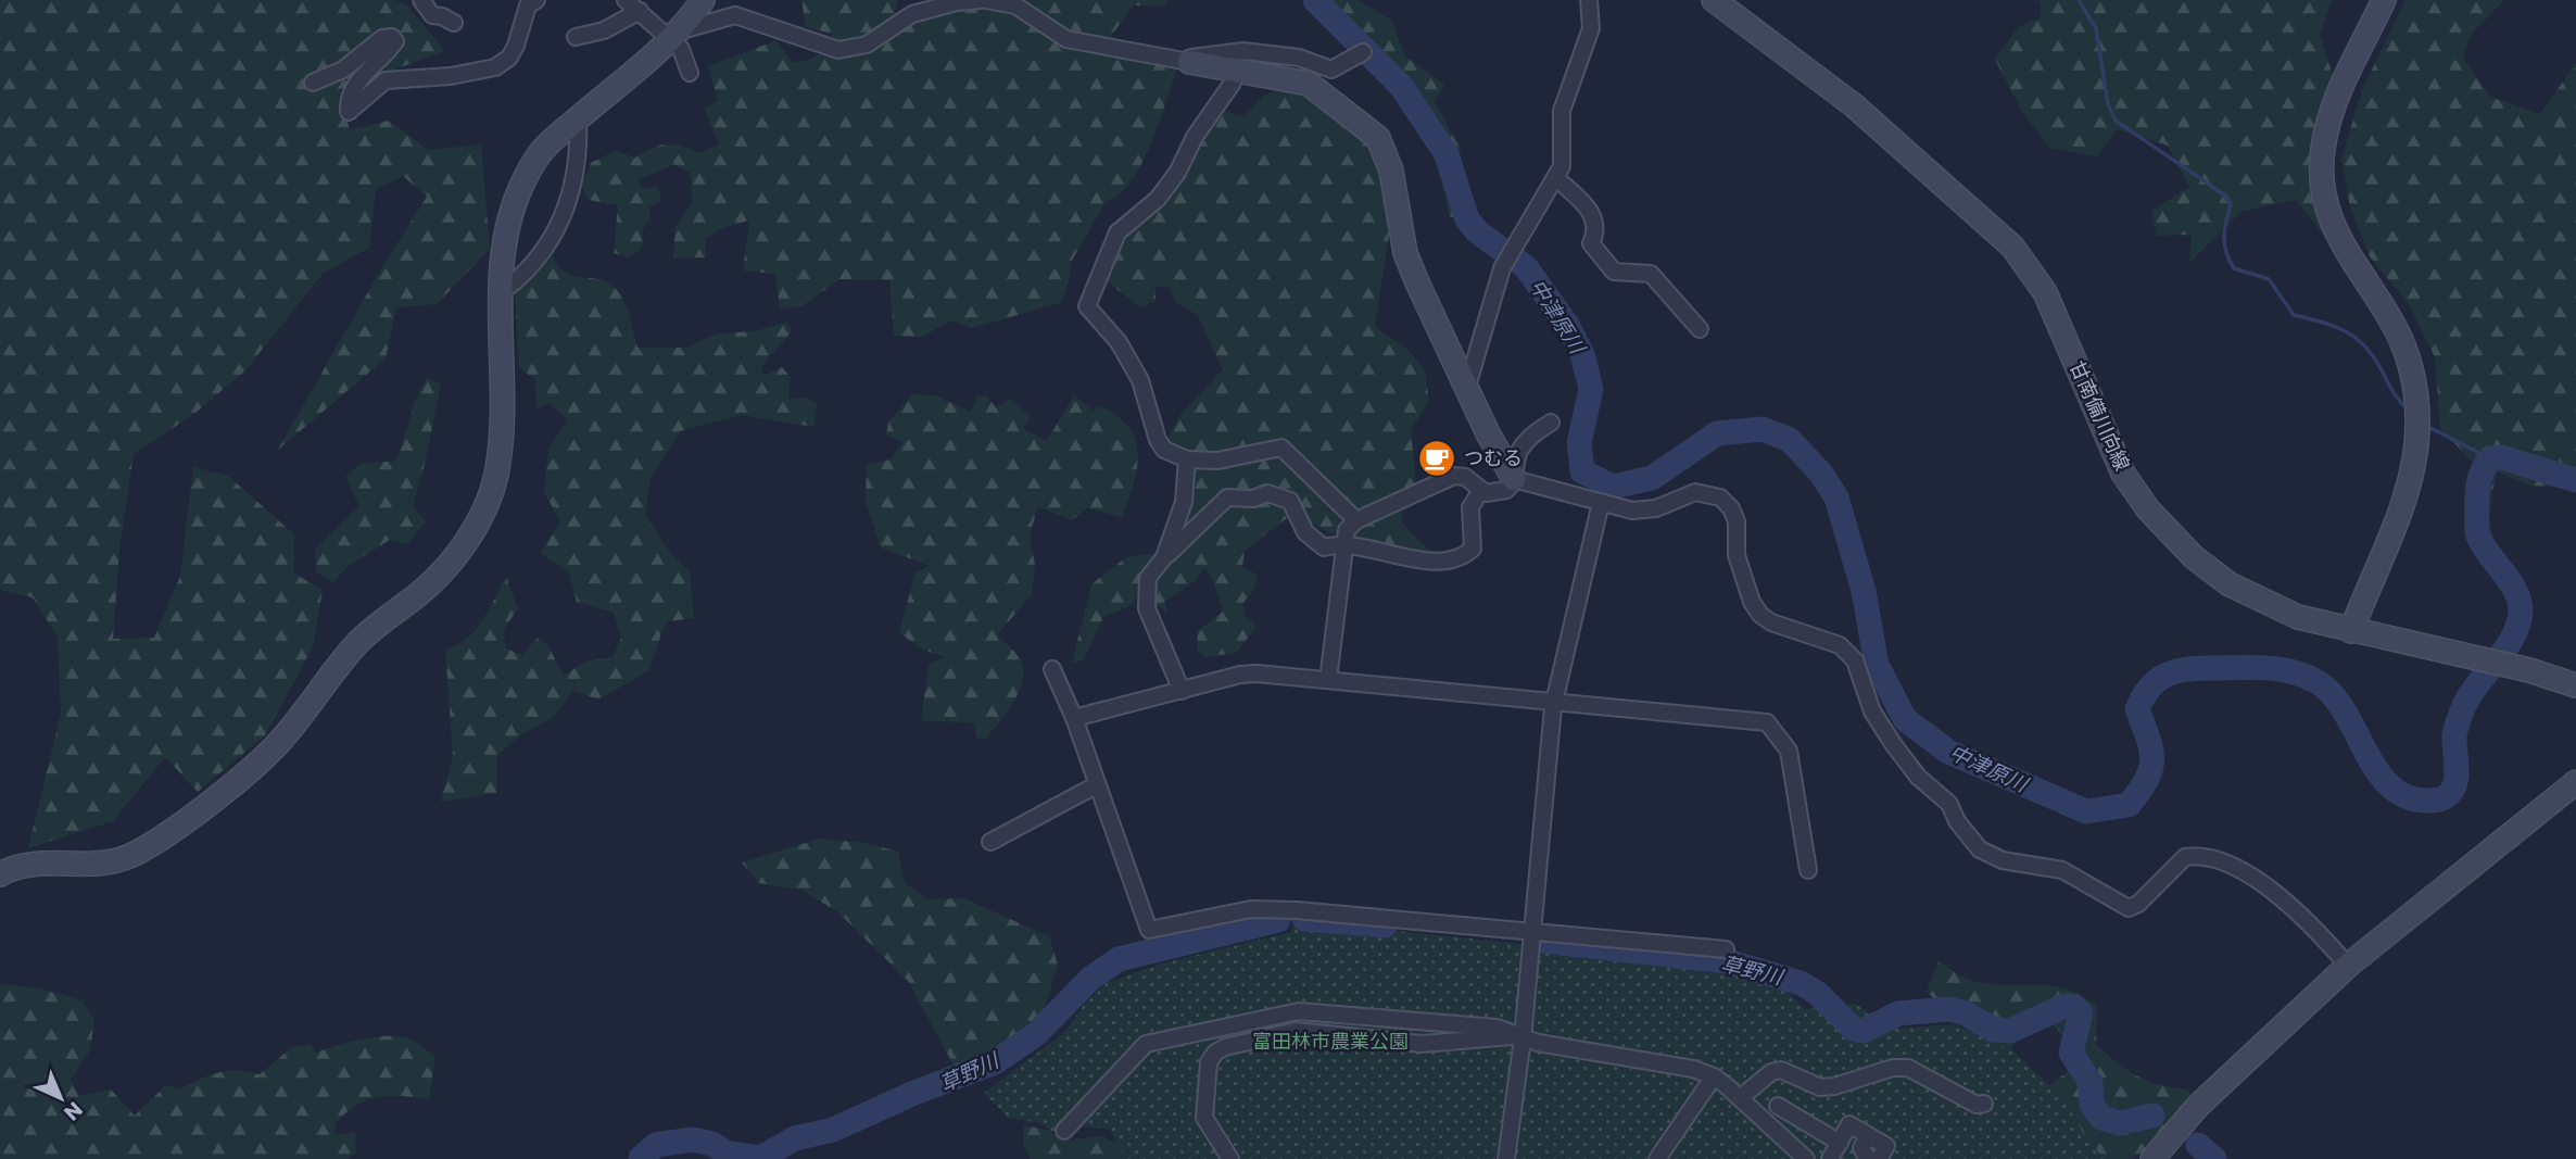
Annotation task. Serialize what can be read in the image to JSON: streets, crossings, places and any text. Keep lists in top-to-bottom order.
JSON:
{
  "streets": {
    "street": ["甘南備川向線"]
  },
  "water": ["中津原川", "草野川"],
  "parks": ["富田林市農業公園"],
  "places": {
    "cafe": ["つむる"]
  },
  "north": "bottom right"
}
